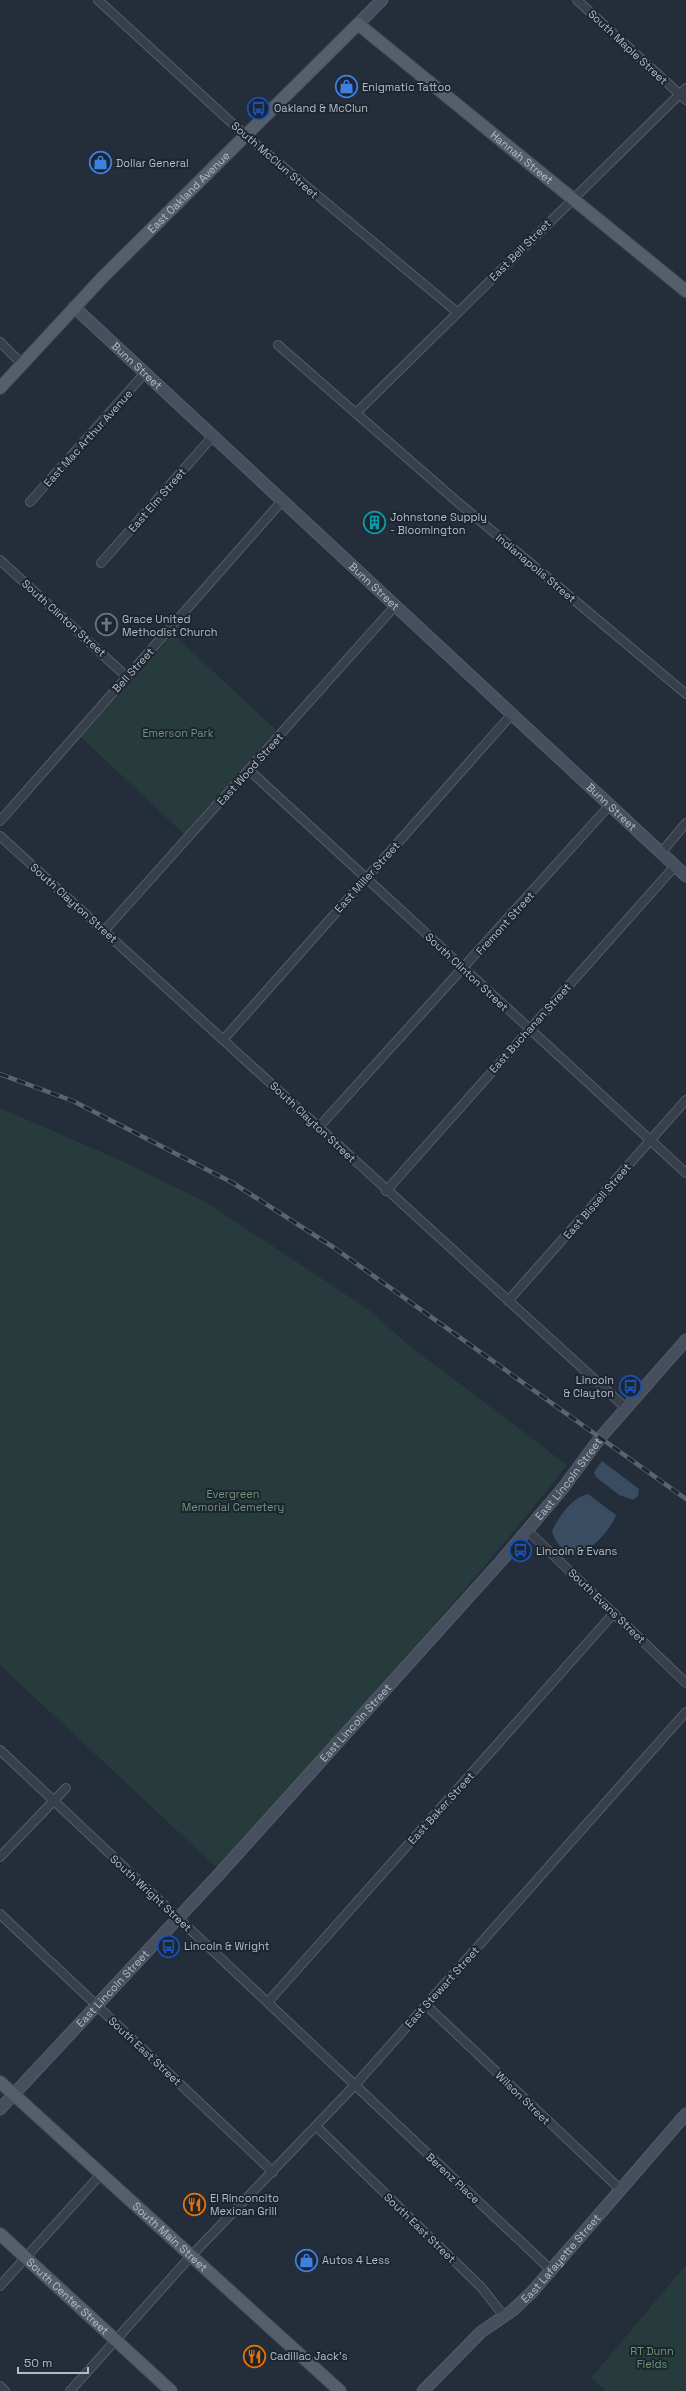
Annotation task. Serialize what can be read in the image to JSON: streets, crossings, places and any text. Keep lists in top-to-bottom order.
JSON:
{
  "streets": {
    "main road": [
      "Hannah Street",
      "East Oakland Avenue",
      "South Main Street",
      "South Center Street"
    ],
    "street": [
      "South Maple Street",
      "South McClun Street",
      "East Bell Street",
      "Bunn Street",
      "East Mac Arthur Avenue",
      "East Elm Street",
      "Indianapolis Street",
      "South Clinton Street",
      "Bell Street",
      "East Wood Street",
      "East Miller Street",
      "South Clayton Street",
      "Fremont Street",
      "East Buchanan Street",
      "East Bissell Street",
      "East Lincoln Street",
      "South Evans Street",
      "East Baker Street",
      "South Wright Street",
      "East Stewart Street",
      "South East Street",
      "Wilson Street",
      "Berenz Place",
      "East Lafayette Street"
    ]
  },
  "crossings": [
    ["South Maple Street", "East Bell Street"],
    ["Hannah Street", "East Oakland Avenue"],
    ["Hannah Street", "East Bell Street"],
    ["South McClun Street", "East Oakland Avenue"],
    ["South McClun Street", "East Bell Street"],
    ["East Oakland Avenue", "Bunn Street"],
    ["East Bell Street", "Indianapolis Street"],
    ["Bunn Street", "East Mac Arthur Avenue"],
    ["Bunn Street", "East Elm Street"],
    ["Bunn Street", "Bell Street"],
    ["Bunn Street", "East Wood Street"],
    ["Bunn Street", "East Miller Street"],
    ["Bunn Street", "Fremont Street"],
    ["Bunn Street", "East Buchanan Street"],
    ["South Clinton Street", "Bell Street"],
    ["South Clinton Street", "East Wood Street"],
    ["South Clinton Street", "East Miller Street"],
    ["South Clinton Street", "Fremont Street"],
    ["South Clinton Street", "East Buchanan Street"],
    ["South Clinton Street", "East Bissell Street"],
    ["East Wood Street", "South Clayton Street"],
    ["East Miller Street", "South Clayton Street"],
    ["South Clayton Street", "Fremont Street"],
    ["South Clayton Street", "East Buchanan Street"],
    ["South Clayton Street", "East Bissell Street"],
    ["South Clayton Street", "East Lincoln Street"],
    ["East Lincoln Street", "South Evans Street"],
    ["East Lincoln Street", "South Wright Street"],
    ["East Lincoln Street", "South East Street"],
    ["East Lincoln Street", "South Main Street"],
    ["South Evans Street", "East Baker Street"],
    ["East Baker Street", "South Wright Street"],
    ["South Wright Street", "East Stewart Street"],
    ["South Wright Street", "Berenz Place"],
    ["East Stewart Street", "South East Street"],
    ["East Stewart Street", "Wilson Street"],
    ["East Stewart Street", "Berenz Place"],
    ["East Stewart Street", "South Main Street"],
    ["East Stewart Street", "South Center Street"],
    ["South East Street", "East Lafayette Street"],
    ["Wilson Street", "East Lafayette Street"],
    ["Berenz Place", "East Lafayette Street"]
  ],
  "parks": ["Emerson Park", "Evergreen Memorial Cemetery", "RT Dunn Fields"],
  "places": {
    "shop": ["Enigmatic Tattoo", "Dollar General", "Autos 4 Less"],
    "bus stop": [
      "Oakland & McClun",
      "Lincoln & Clayton",
      "Lincoln & Evans",
      "Lincoln & Wright"
    ],
    "building": ["Johnstone Supply - Bloomington"],
    "church": ["Grace United Methodist Church"],
    "restaurant": ["El Rinconcito Mexican Grill", "Cadillac Jack's"]
  },
  "scale_bar": "50 m"
}
